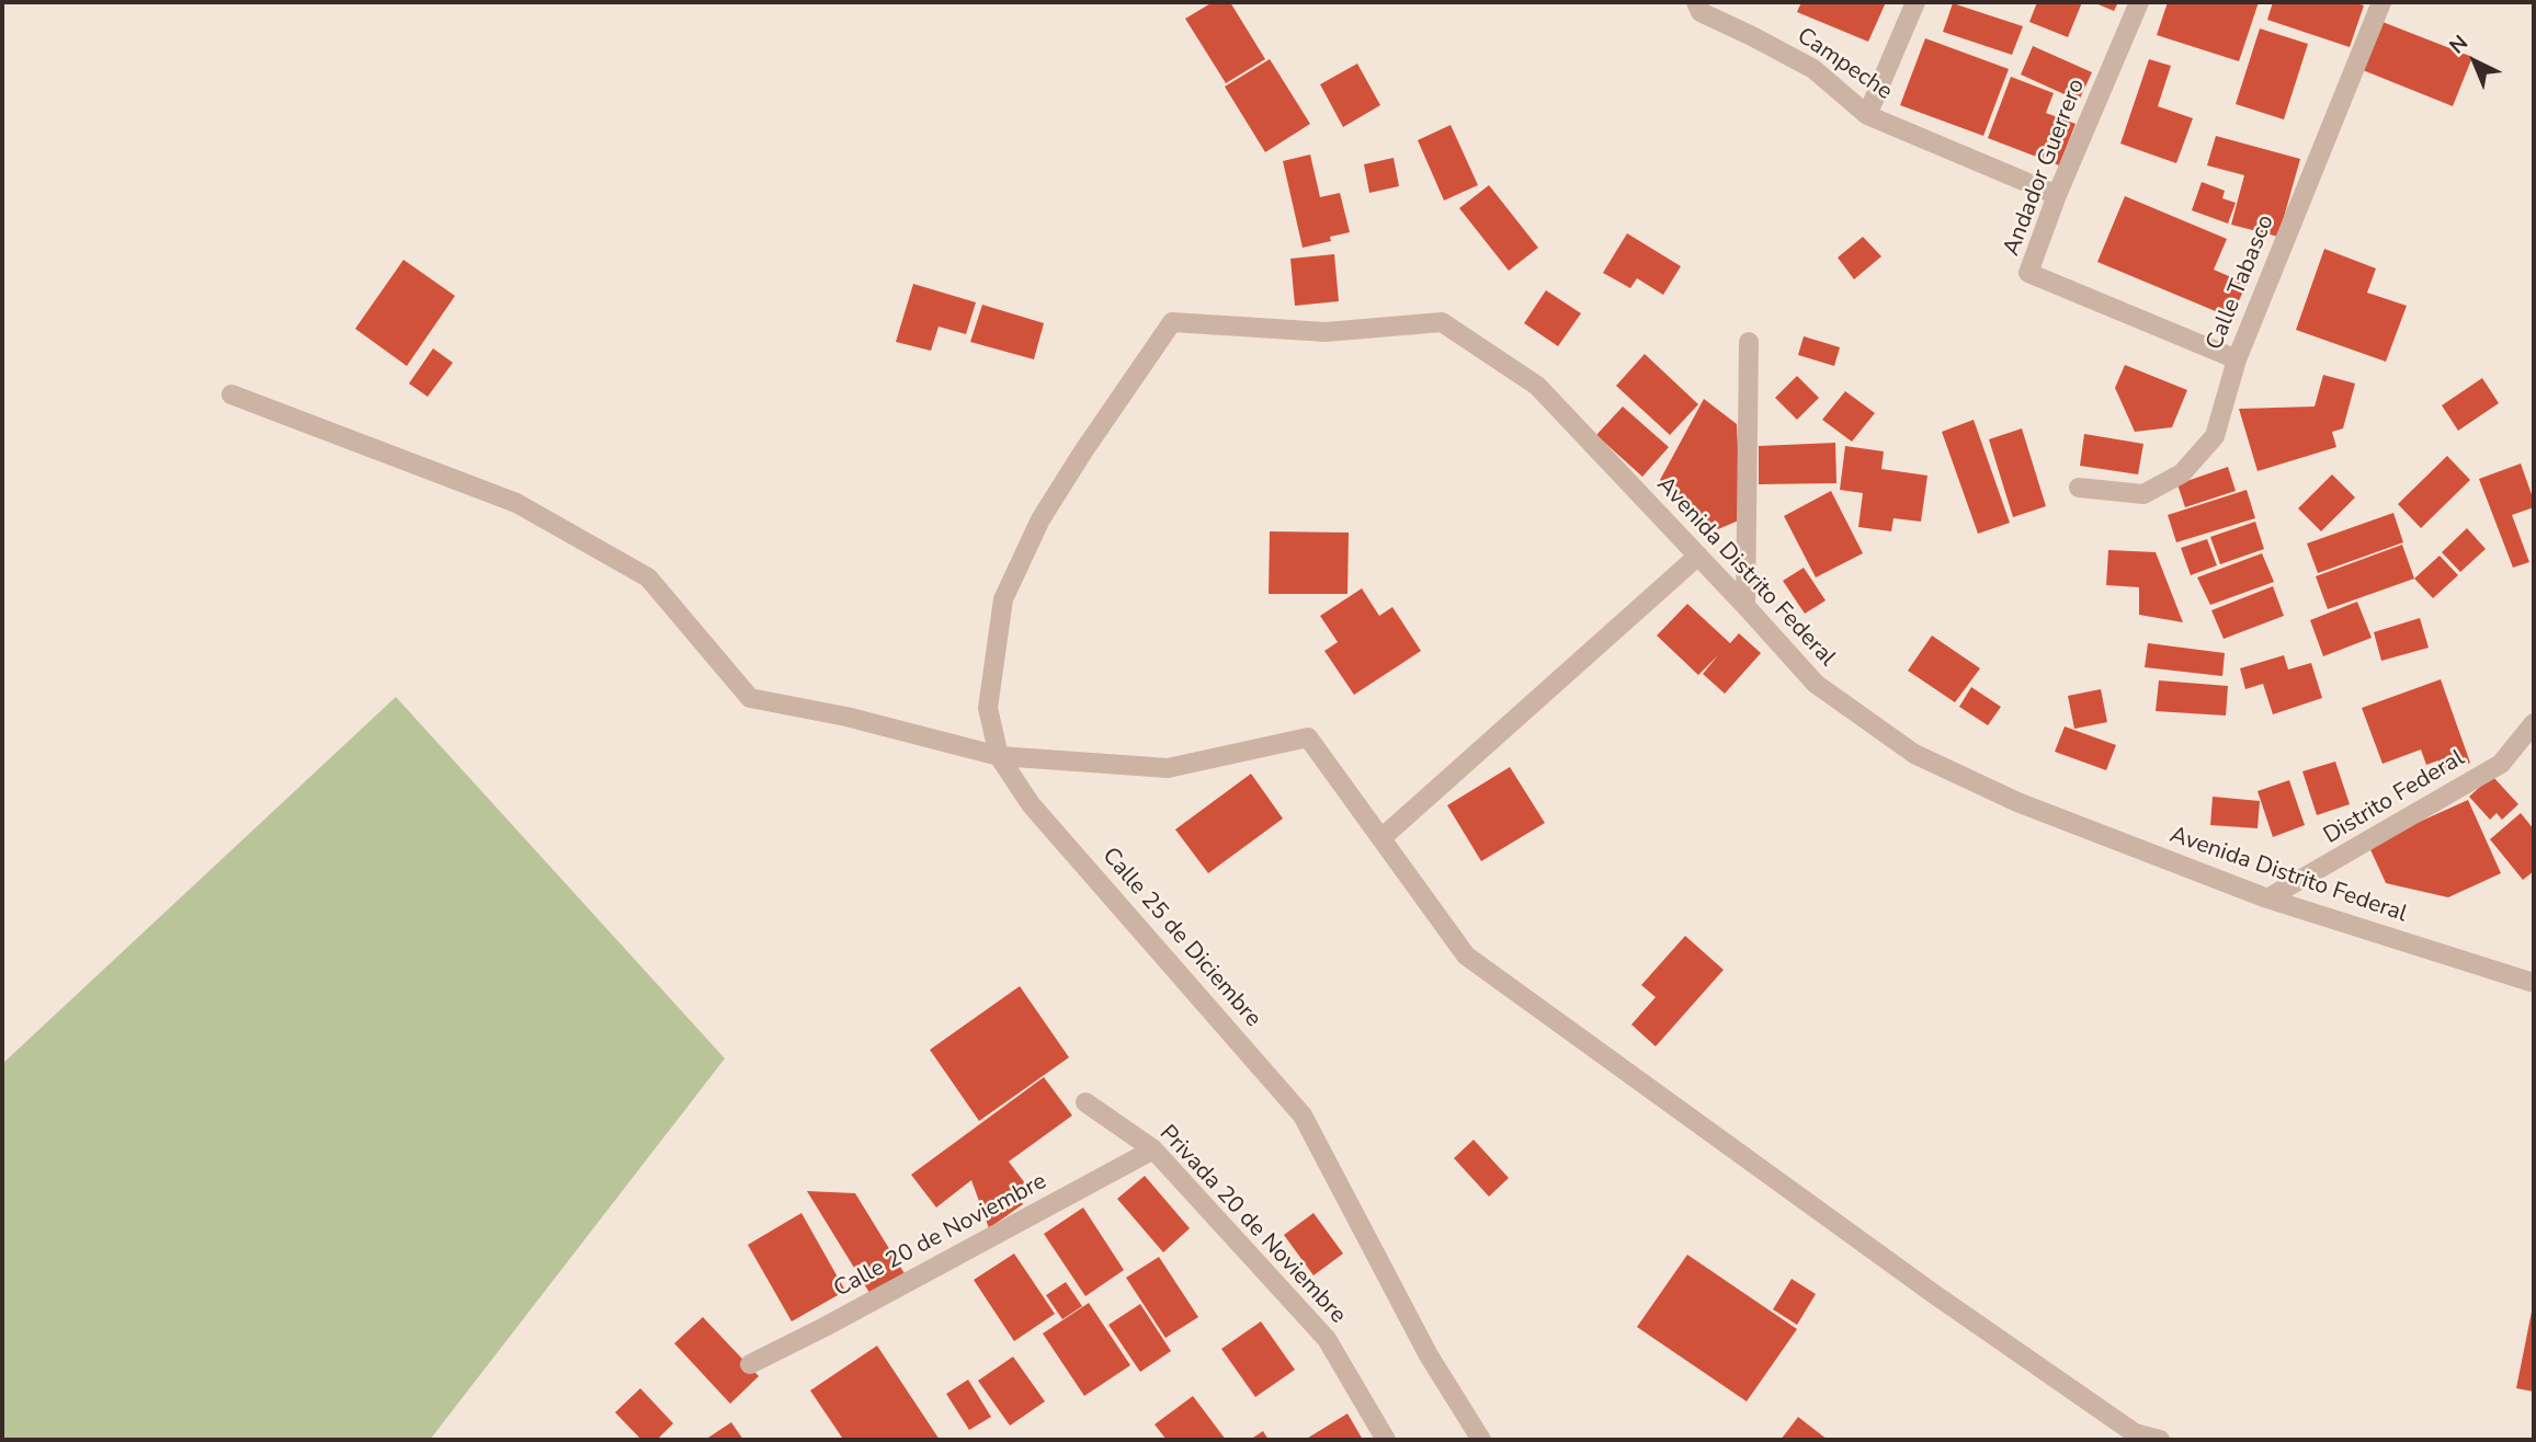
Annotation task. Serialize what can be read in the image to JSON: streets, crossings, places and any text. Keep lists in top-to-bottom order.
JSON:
{
  "streets": {
    "street": [
      "Campeche",
      "Andador Guerrero",
      "Calle Tabasco",
      "Avenida Distrito Federal",
      "Distrito Federal",
      "Calle 25 de Diciembre",
      "Privada 20 de Noviembre",
      "Calle 20 de Noviembre"
    ]
  },
  "crossings": [
    ["Campeche", "Andador Guerrero"],
    ["Andador Guerrero", "Calle Tabasco"],
    ["Avenida Distrito Federal", "Distrito Federal"],
    ["Avenida Distrito Federal", "Calle 25 de Diciembre"],
    ["Privada 20 de Noviembre", "Calle 20 de Noviembre"]
  ],
  "north": "top left"
}
